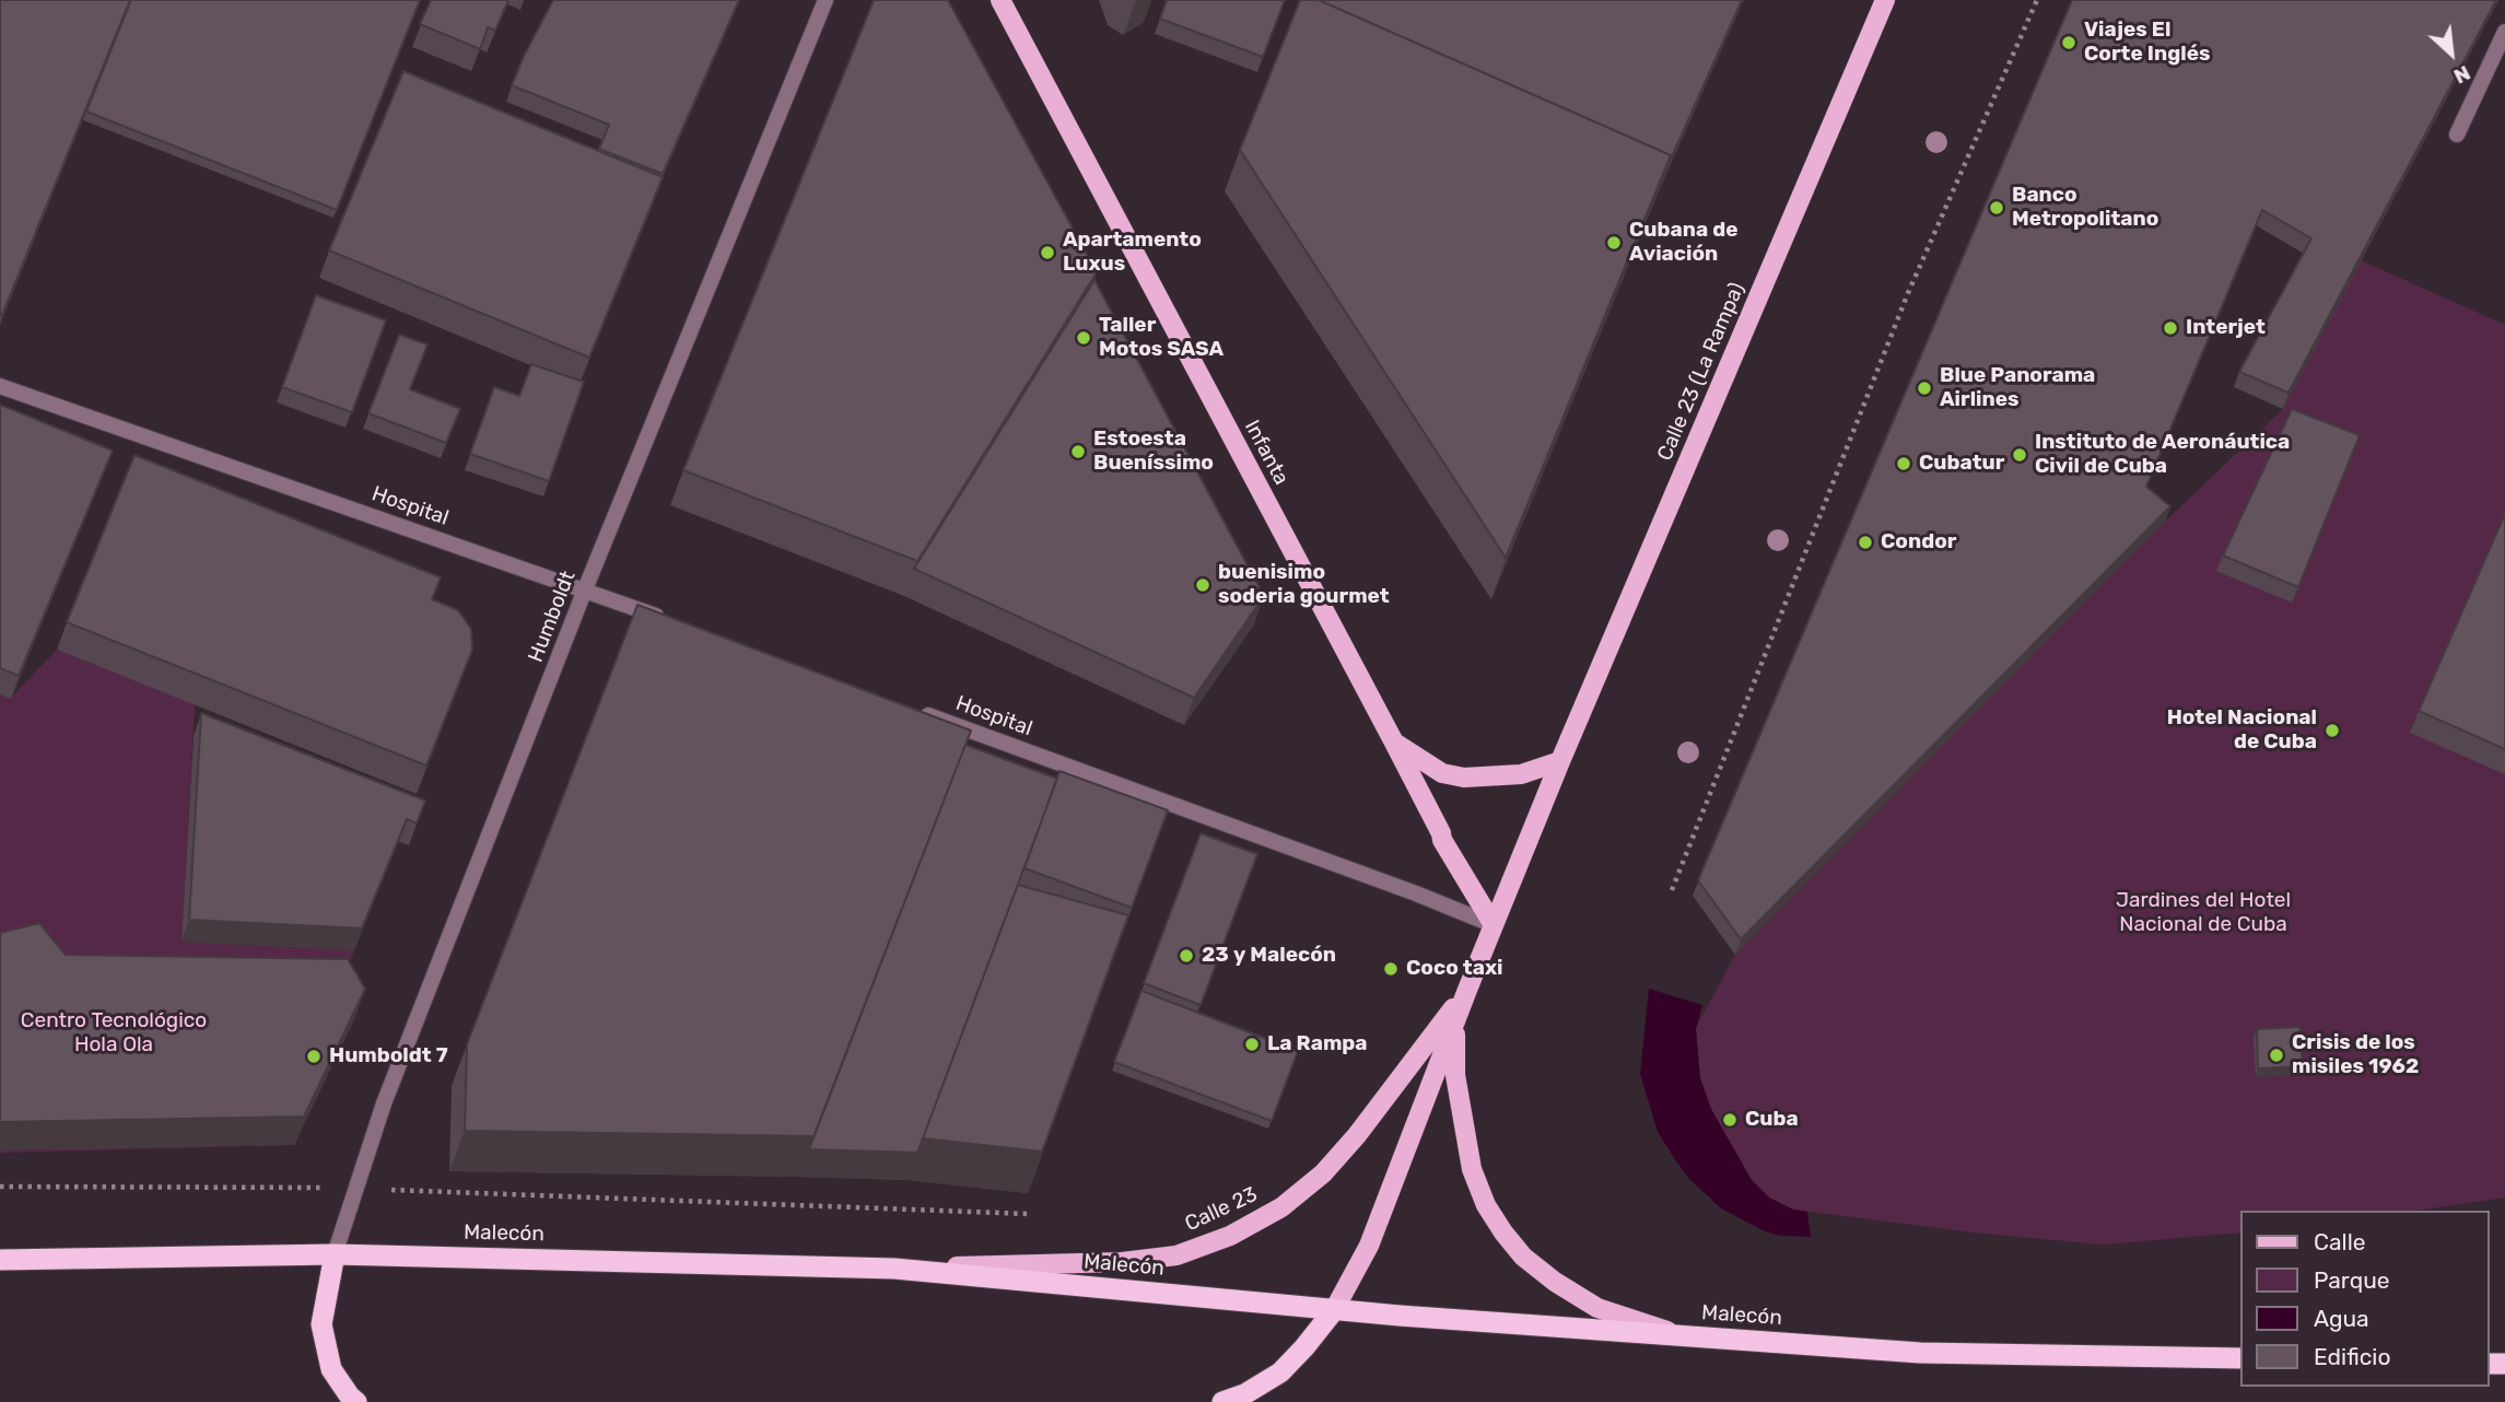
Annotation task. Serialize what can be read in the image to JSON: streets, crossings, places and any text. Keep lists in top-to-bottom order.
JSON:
{
  "streets": {
    "highway": ["Malecón"],
    "main road": ["Calle 23 (La Rampa)", "Infanta", "Calle 23"],
    "street": ["Hospital", "Humboldt"]
  },
  "crossings": [
    ["Calle 23 (La Rampa)", "Calle 23"],
    ["Infanta", "Hospital"],
    ["Infanta", "Calle 23"],
    ["Hospital", "Humboldt"],
    ["Hospital", "Calle 23"],
    ["Humboldt", "Malecón"],
    ["Calle 23", "Malecón"]
  ],
  "parks": ["Jardines del Hotel Nacional de Cuba", "Centro Tecnológico Hola Ola"],
  "places": [
    "Viajes El Corte Inglés",
    "Banco Metropolitano",
    "Cubana de Aviación",
    "Apartamento Luxus",
    "Interjet",
    "Taller Motos SASA",
    "Blue Panorama Airlines",
    "Estoesta Bueníssimo",
    "Instituto de Aeronáutica Civil de Cuba",
    "Cubatur",
    "Condor",
    "buenisimo soderia gourmet",
    "Hotel Nacional de Cuba",
    "23 y Malecón",
    "Coco taxi",
    "La Rampa",
    "Crisis de los misiles 1962",
    "Humboldt 7",
    "Cuba"
  ],
  "legend": [
    "Calle",
    "Parque",
    "Agua",
    "Edificio"
  ],
  "north": "bottom right"
}
